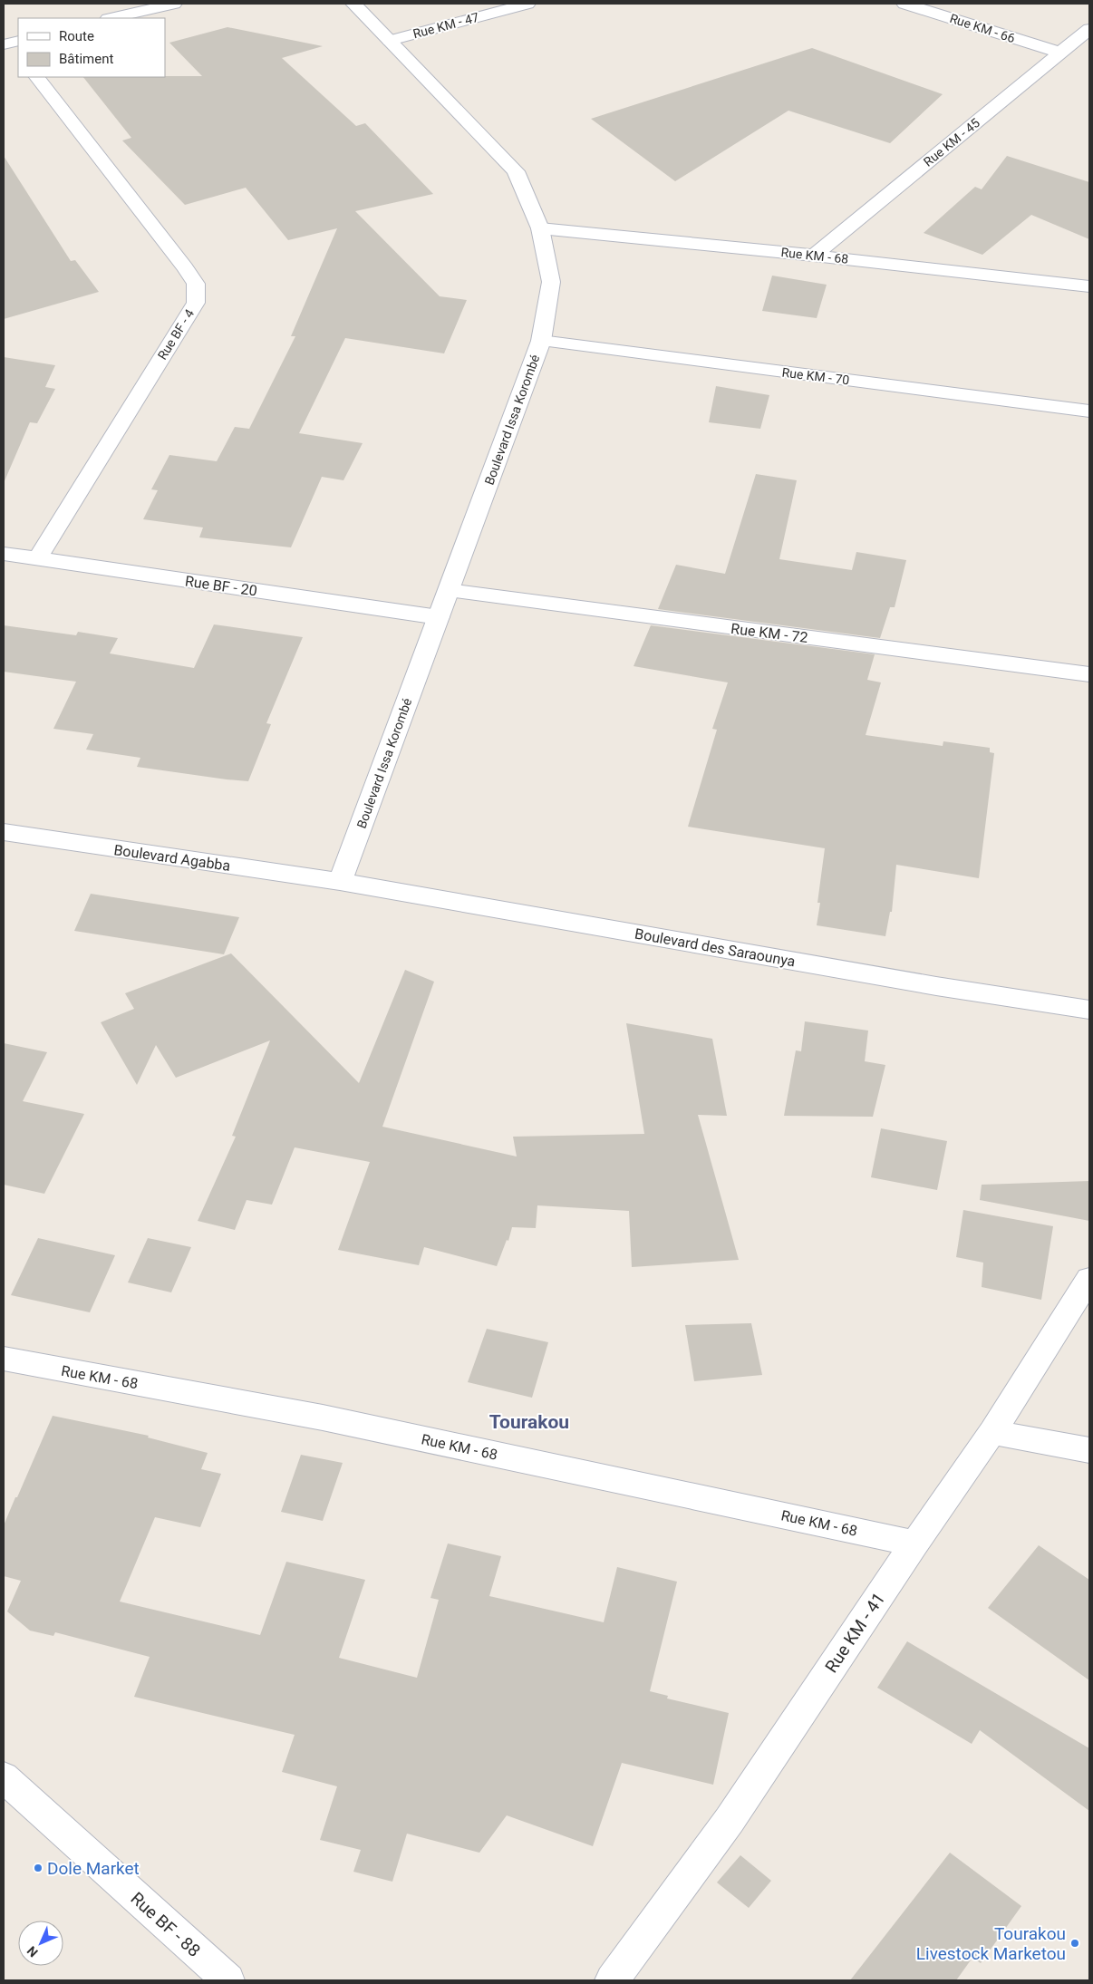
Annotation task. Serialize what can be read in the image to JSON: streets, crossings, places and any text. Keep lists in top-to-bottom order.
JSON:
{
  "streets": {
    "street": [
      "Rue KM - 47",
      "Rue KM - 66",
      "Rue KM - 45",
      "Rue KM - 68",
      "Rue BF - 4",
      "Rue KM - 70",
      "Boulevard Issa Korombé",
      "Rue BF - 20",
      "Rue KM - 72",
      "Boulevard Agabba",
      "Boulevard des Saraounya",
      "Rue KM - 41",
      "Rue BF - 88"
    ]
  },
  "crossings": [
    ["Rue KM - 47", "Boulevard Issa Korombé"],
    ["Rue KM - 66", "Rue KM - 45"],
    ["Rue KM - 45", "Rue KM - 68"],
    ["Rue KM - 68", "Boulevard Issa Korombé"],
    ["Rue KM - 68", "Rue KM - 41"],
    ["Rue BF - 4", "Rue BF - 20"],
    ["Rue KM - 70", "Boulevard Issa Korombé"],
    ["Boulevard Issa Korombé", "Rue BF - 20"],
    ["Boulevard Issa Korombé", "Rue KM - 72"],
    ["Boulevard Issa Korombé", "Boulevard Agabba"],
    ["Boulevard Issa Korombé", "Boulevard des Saraounya"],
    ["Boulevard Agabba", "Boulevard des Saraounya"]
  ],
  "districts": ["Tourakou"],
  "places": ["Dole Market", "Tourakou Livestock Marketou"],
  "legend": ["Route", "Bâtiment"],
  "north": "bottom left"
}
